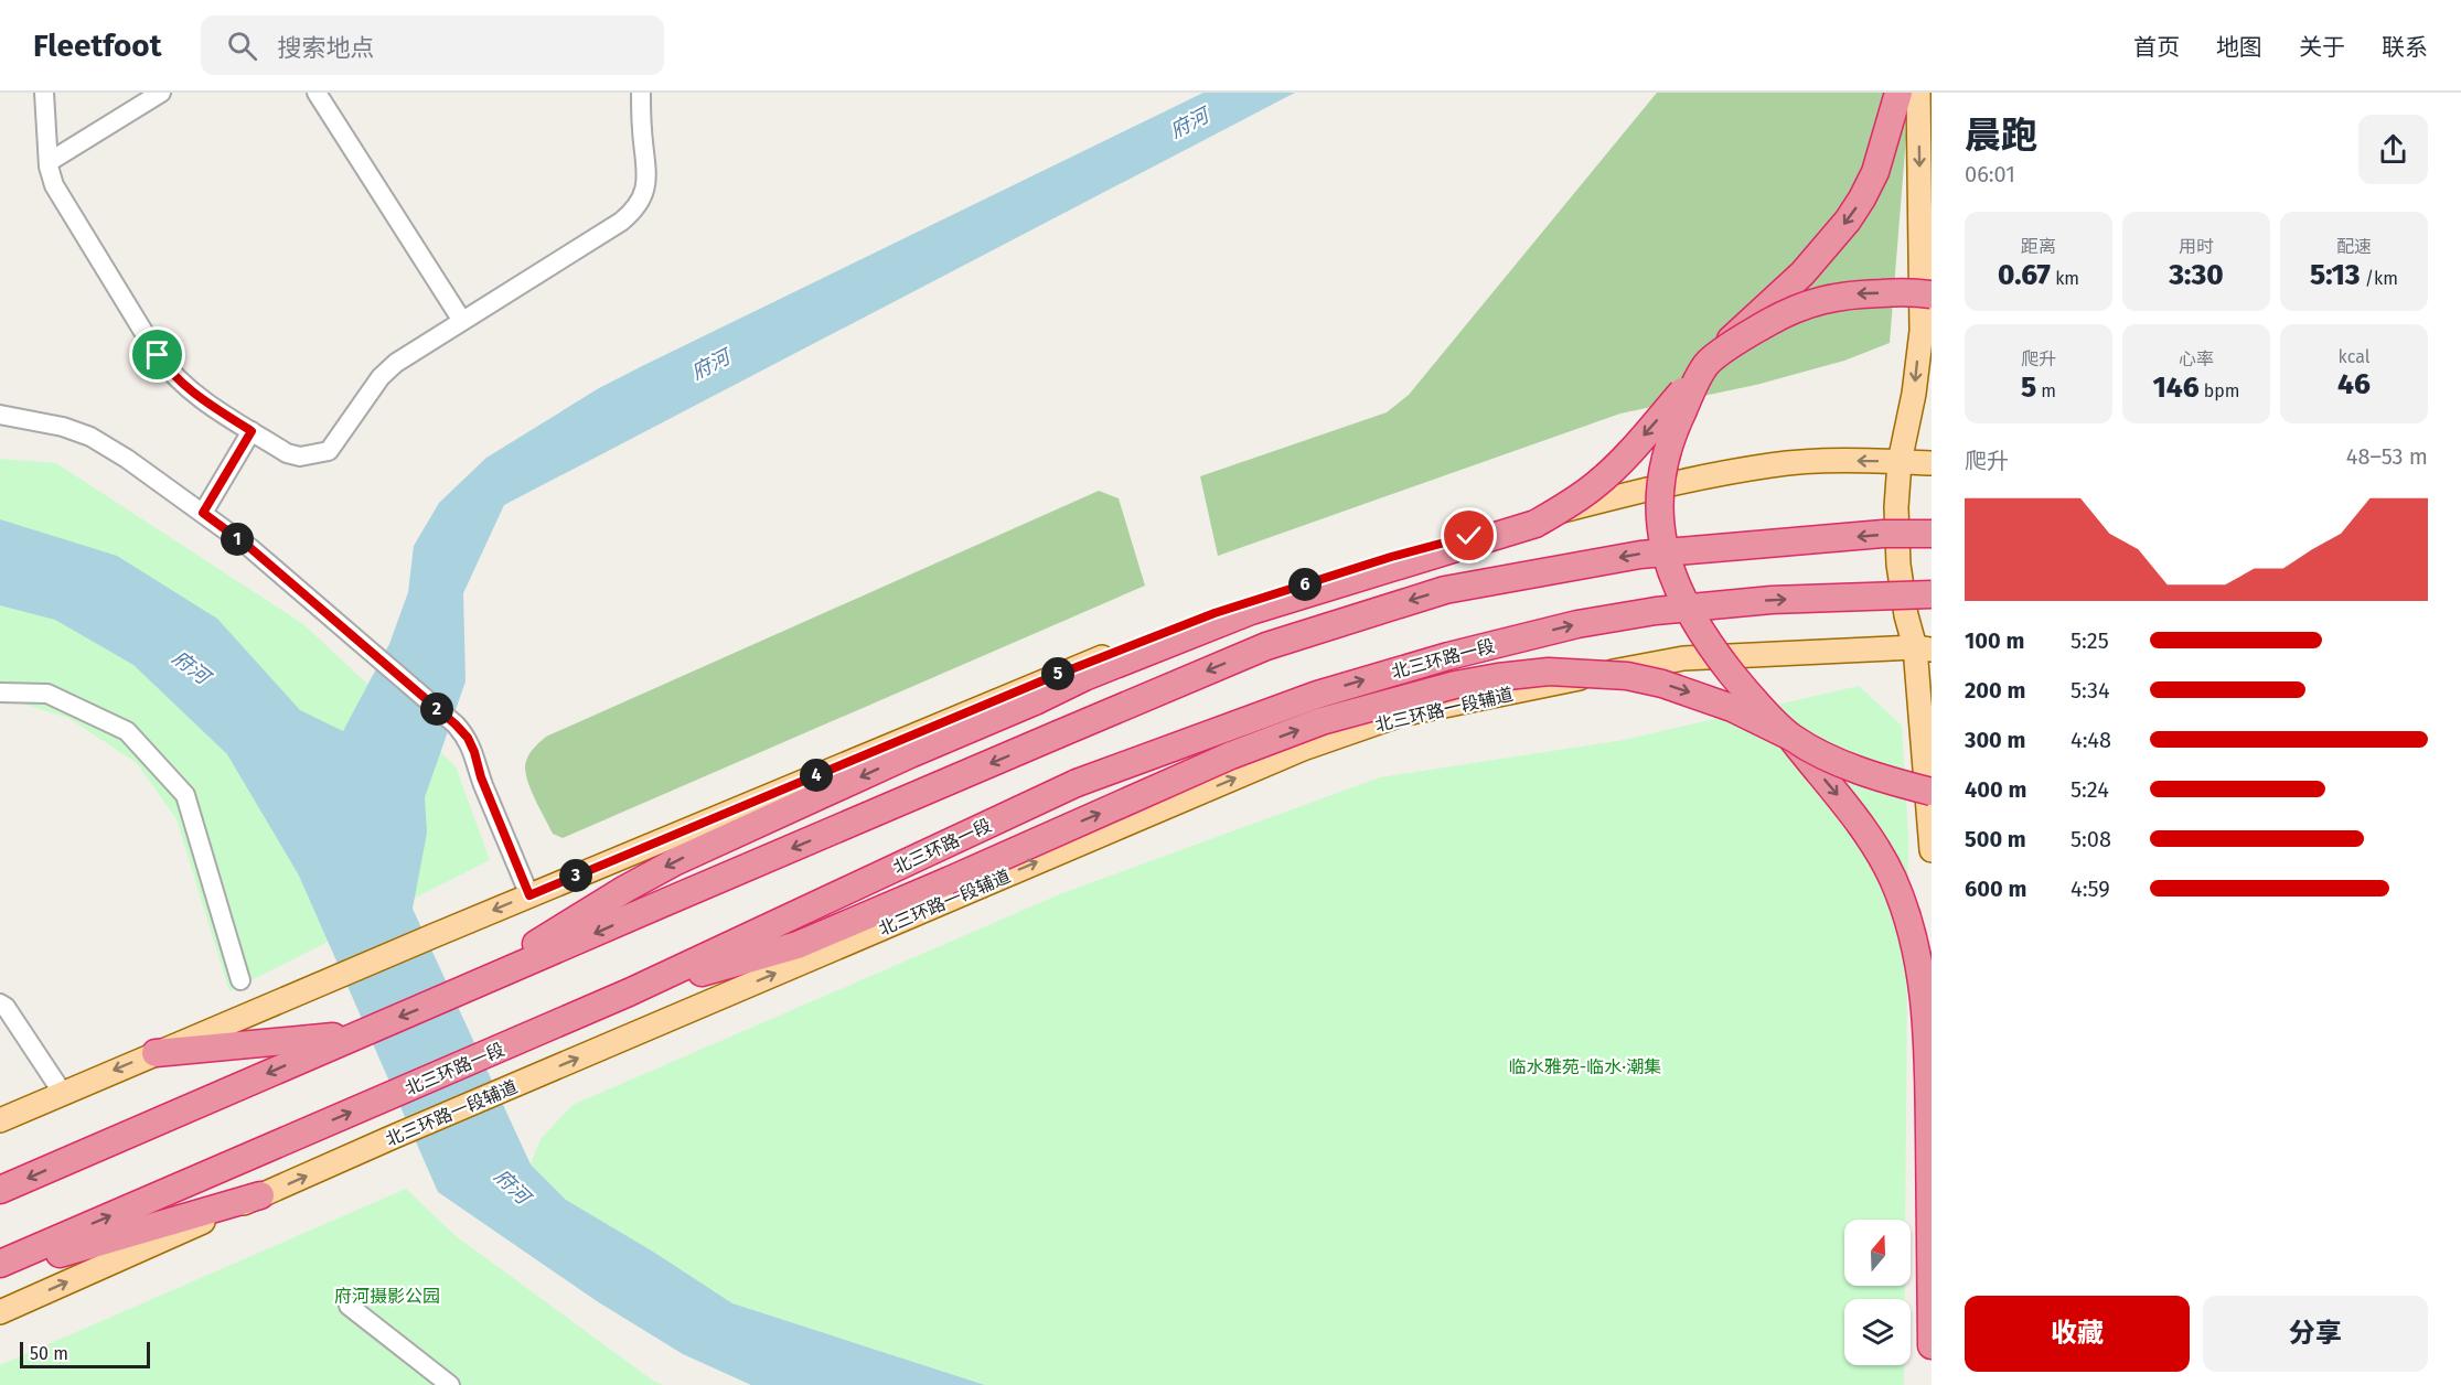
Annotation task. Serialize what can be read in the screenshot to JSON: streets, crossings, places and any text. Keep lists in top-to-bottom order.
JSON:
{
  "streets": {
    "highway": ["北三环路一段"],
    "main road": ["北三环路一段辅道"]
  },
  "water": ["府河"],
  "parks": ["临水雅苑-临水·潮集", "府河摄影公园"],
  "scale_bar": "50 m",
  "north": "top",
  "page": {
    "header": "Fleetfoot",
    "search": "搜索地点",
    "nav": [
      "首页",
      "地图",
      "关于",
      "联系"
    ],
    "heading": ["晨跑", "06:01"],
    "stats": [
      ["距离", "0.67 km"],
      ["用时", "3:30"],
      ["配速", "5:13 /km"],
      ["爬升", "5 m"],
      ["心率", "146 bpm"],
      ["kcal", "46"]
    ],
    "chart": ["爬升", "48–53 m"],
    "pins": [
      "1",
      "6",
      "5",
      "2",
      "4",
      "3"
    ],
    "list": [
      {
        "name": "100 m",
        "note": "5:25"
      },
      {
        "name": "200 m",
        "note": "5:34"
      },
      {
        "name": "300 m",
        "note": "4:48"
      },
      {
        "name": "400 m",
        "note": "5:24"
      },
      {
        "name": "500 m",
        "note": "5:08"
      },
      {
        "name": "600 m",
        "note": "4:59"
      }
    ],
    "buttons": ["收藏", "分享"],
    "scale": "50 m"
  }
}
